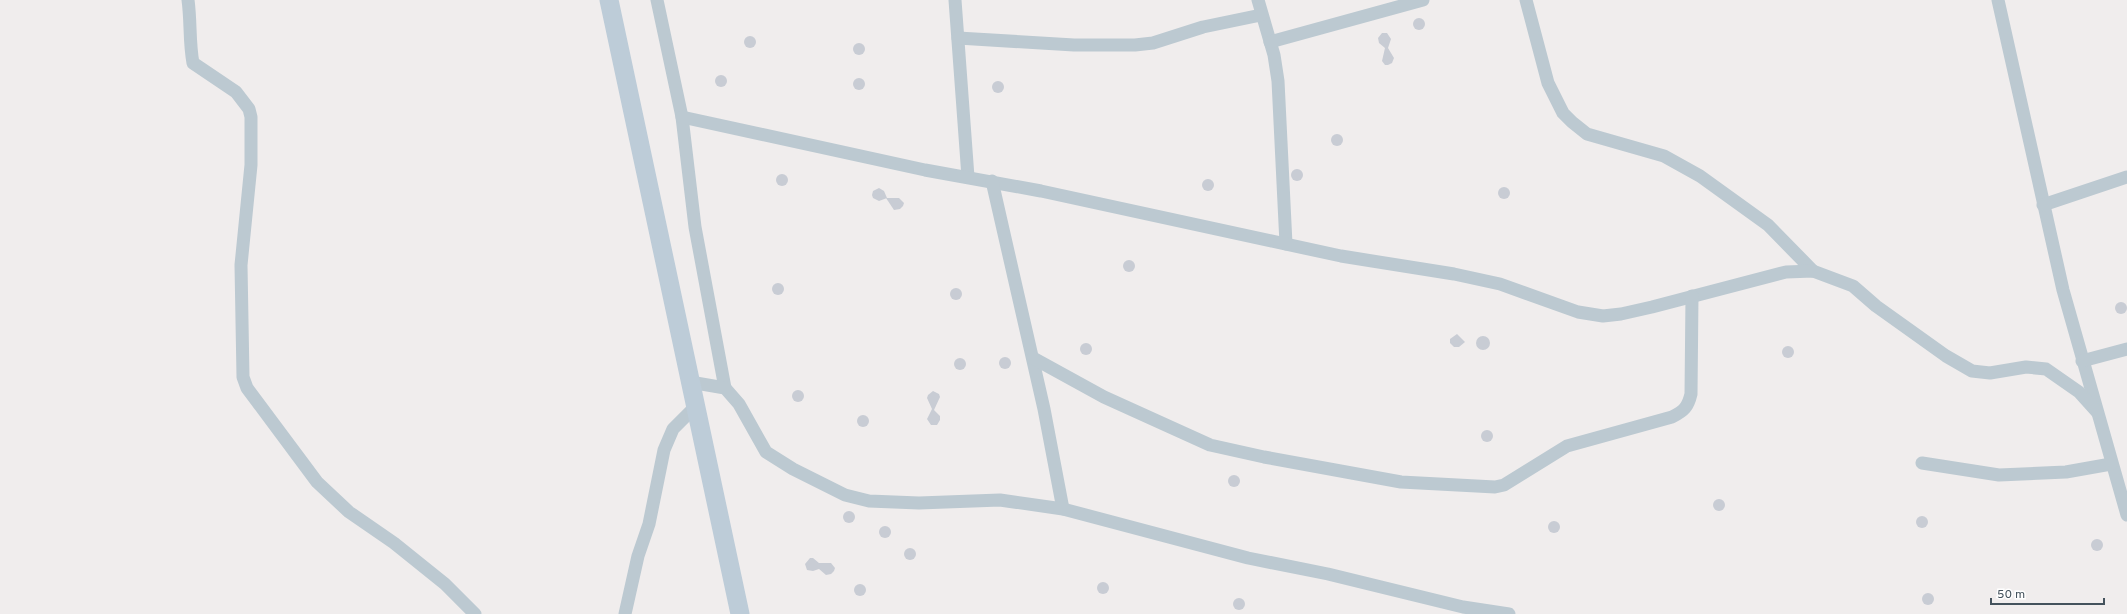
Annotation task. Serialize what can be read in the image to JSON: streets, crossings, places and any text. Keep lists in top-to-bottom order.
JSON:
{
  "scale_bar": "50 m"
}
